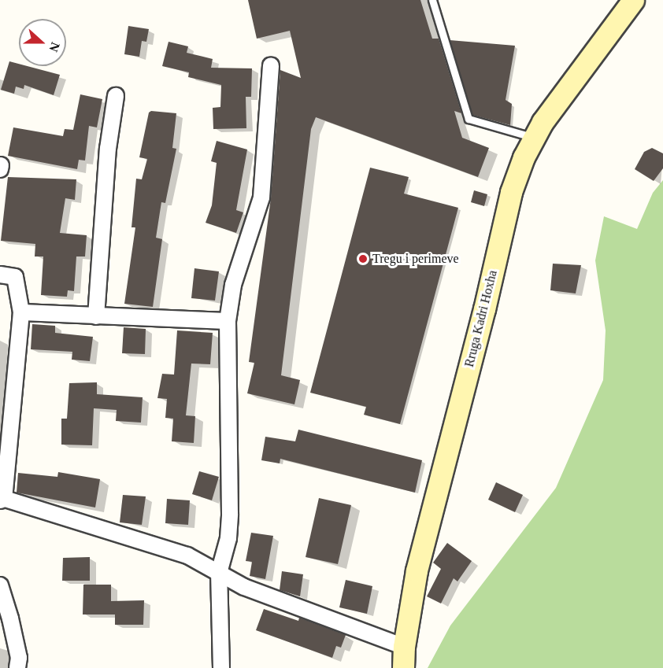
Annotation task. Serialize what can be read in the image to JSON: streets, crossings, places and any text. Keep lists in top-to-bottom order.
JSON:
{
  "streets": {
    "main road": ["Rruga Kadri Hoxha"]
  },
  "places": ["Tregu i perimeve"],
  "north": "right"
}
